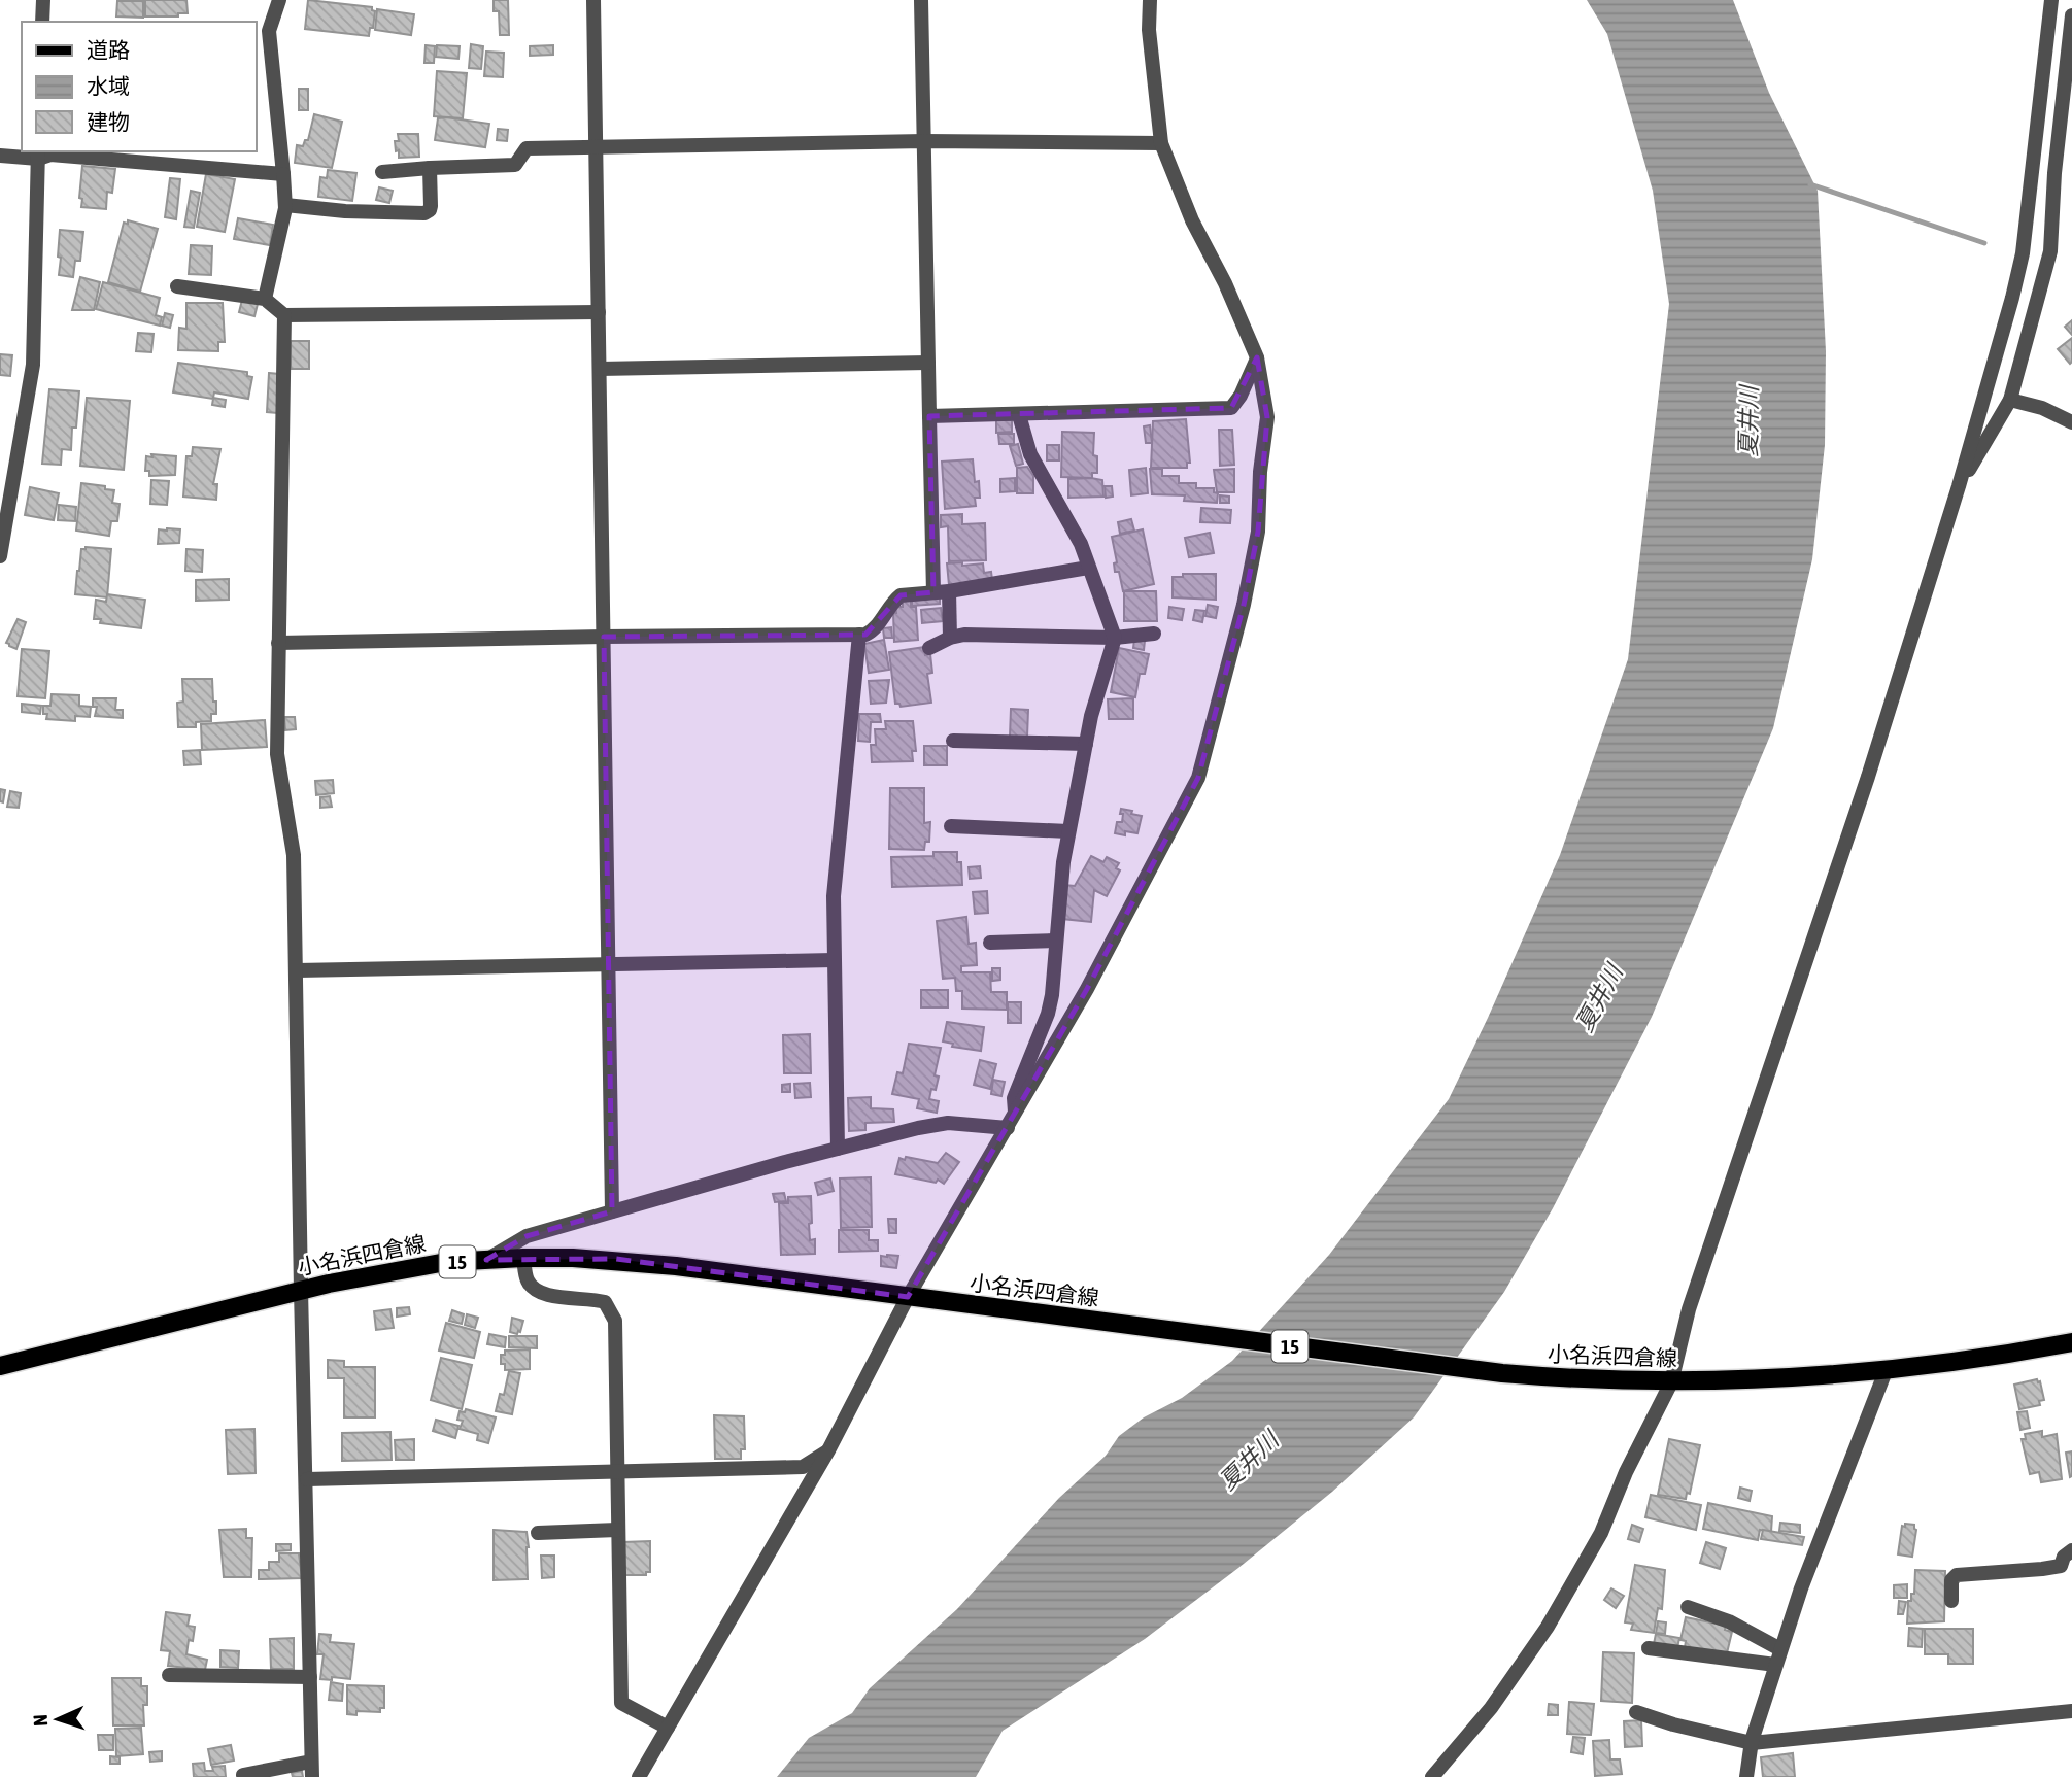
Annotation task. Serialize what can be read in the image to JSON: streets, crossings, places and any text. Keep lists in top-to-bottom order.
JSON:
{
  "streets": {
    "main road": ["小名浜四倉線", "15"]
  },
  "water": ["夏井川"],
  "legend": ["道路", "水域", "建物"],
  "north": "left"
}
